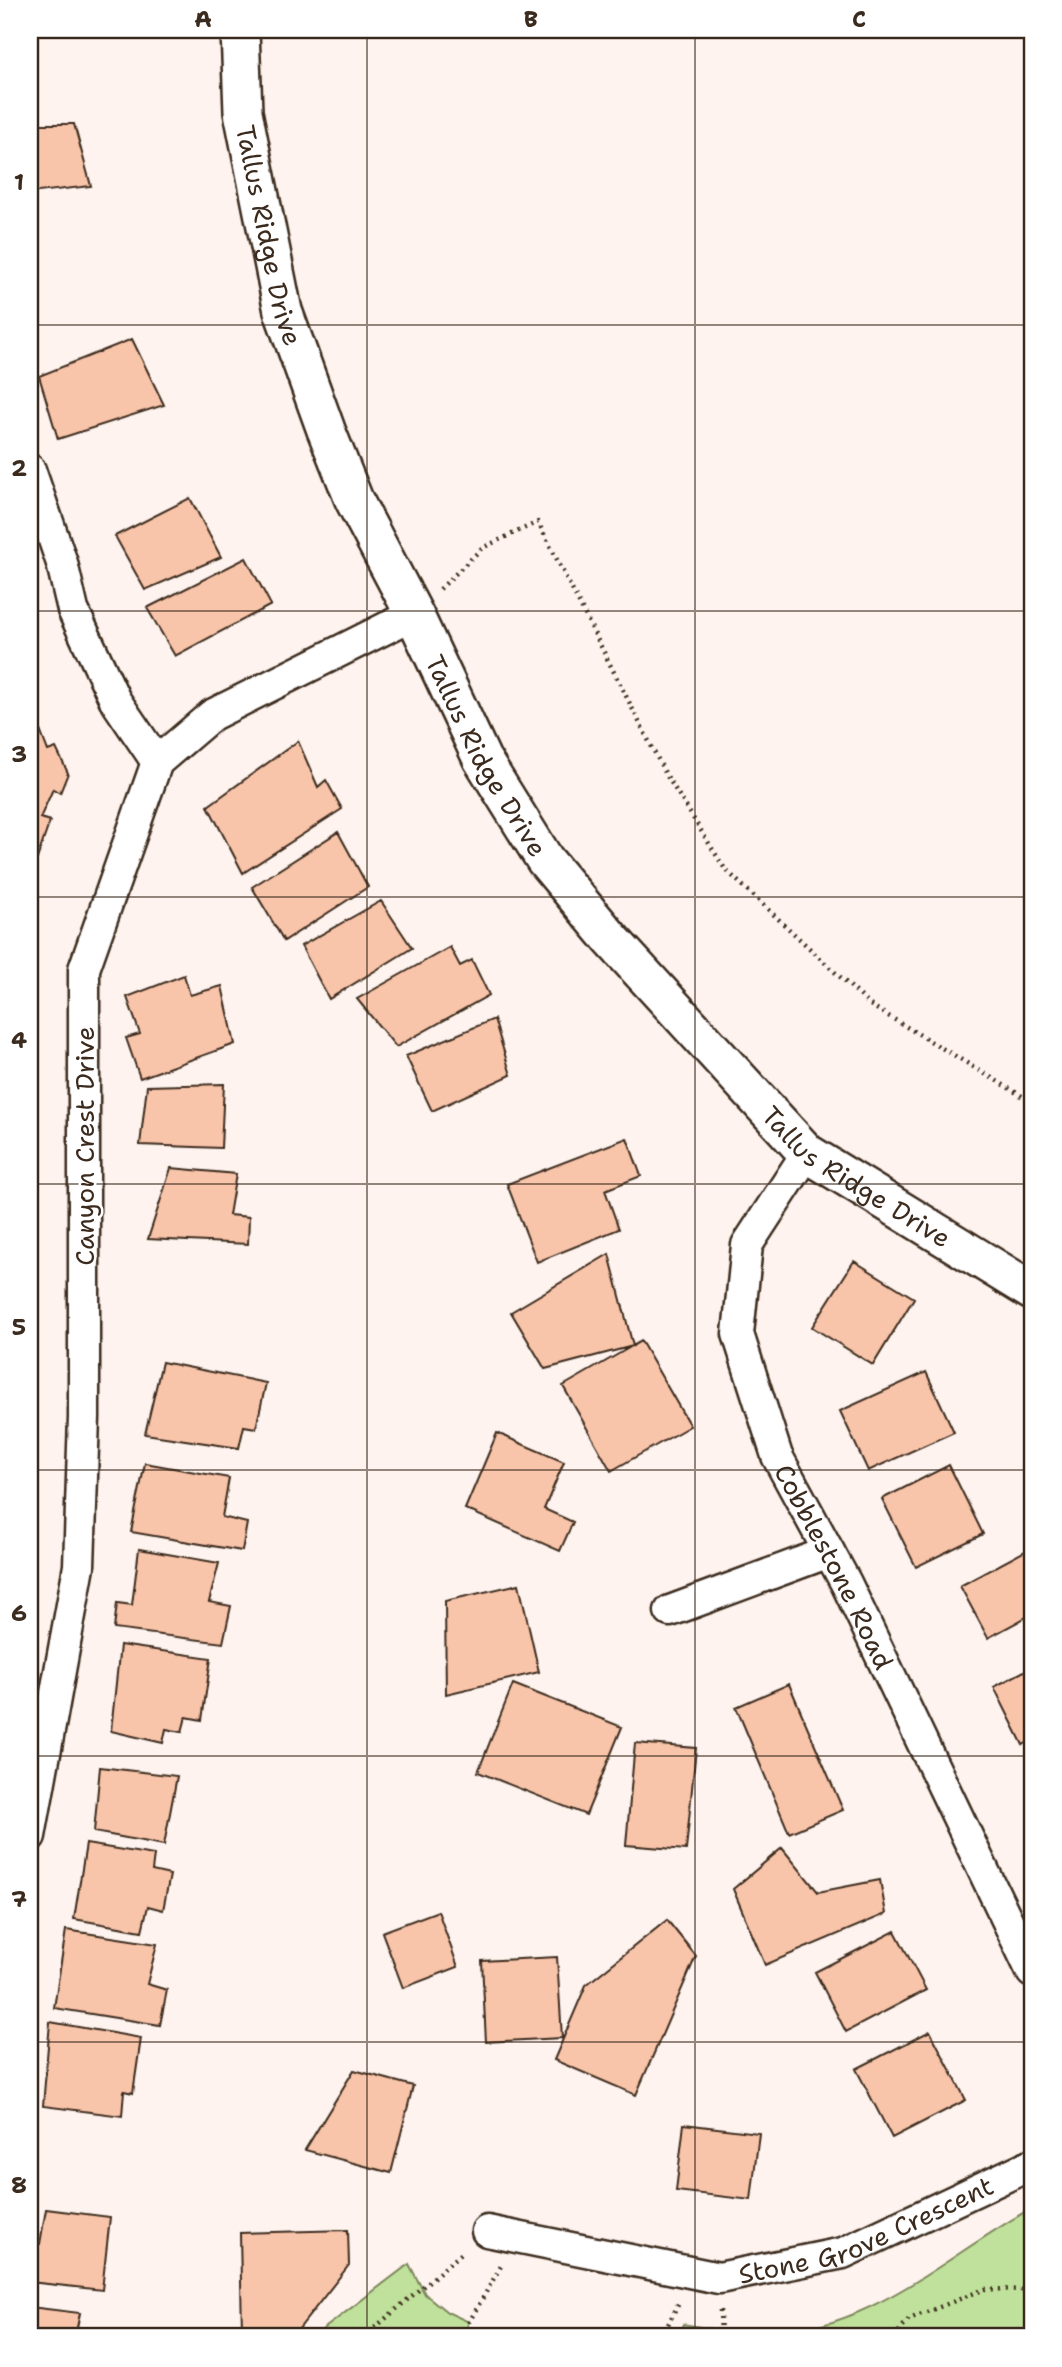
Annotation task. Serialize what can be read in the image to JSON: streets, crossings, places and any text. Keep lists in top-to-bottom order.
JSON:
{
  "streets": {
    "street": [
      "Tallus Ridge Drive",
      "Canyon Crest Drive",
      "Cobblestone Road",
      "Stone Grove Crescent"
    ]
  },
  "crossings": [
    ["Tallus Ridge Drive", "Canyon Crest Drive"],
    ["Tallus Ridge Drive", "Cobblestone Road"]
  ],
  "grid": {
    "columns": ["A", "B", "C"],
    "rows": [
      "1",
      "2",
      "3",
      "4",
      "5",
      "6",
      "7",
      "8"
    ]
  }
}
